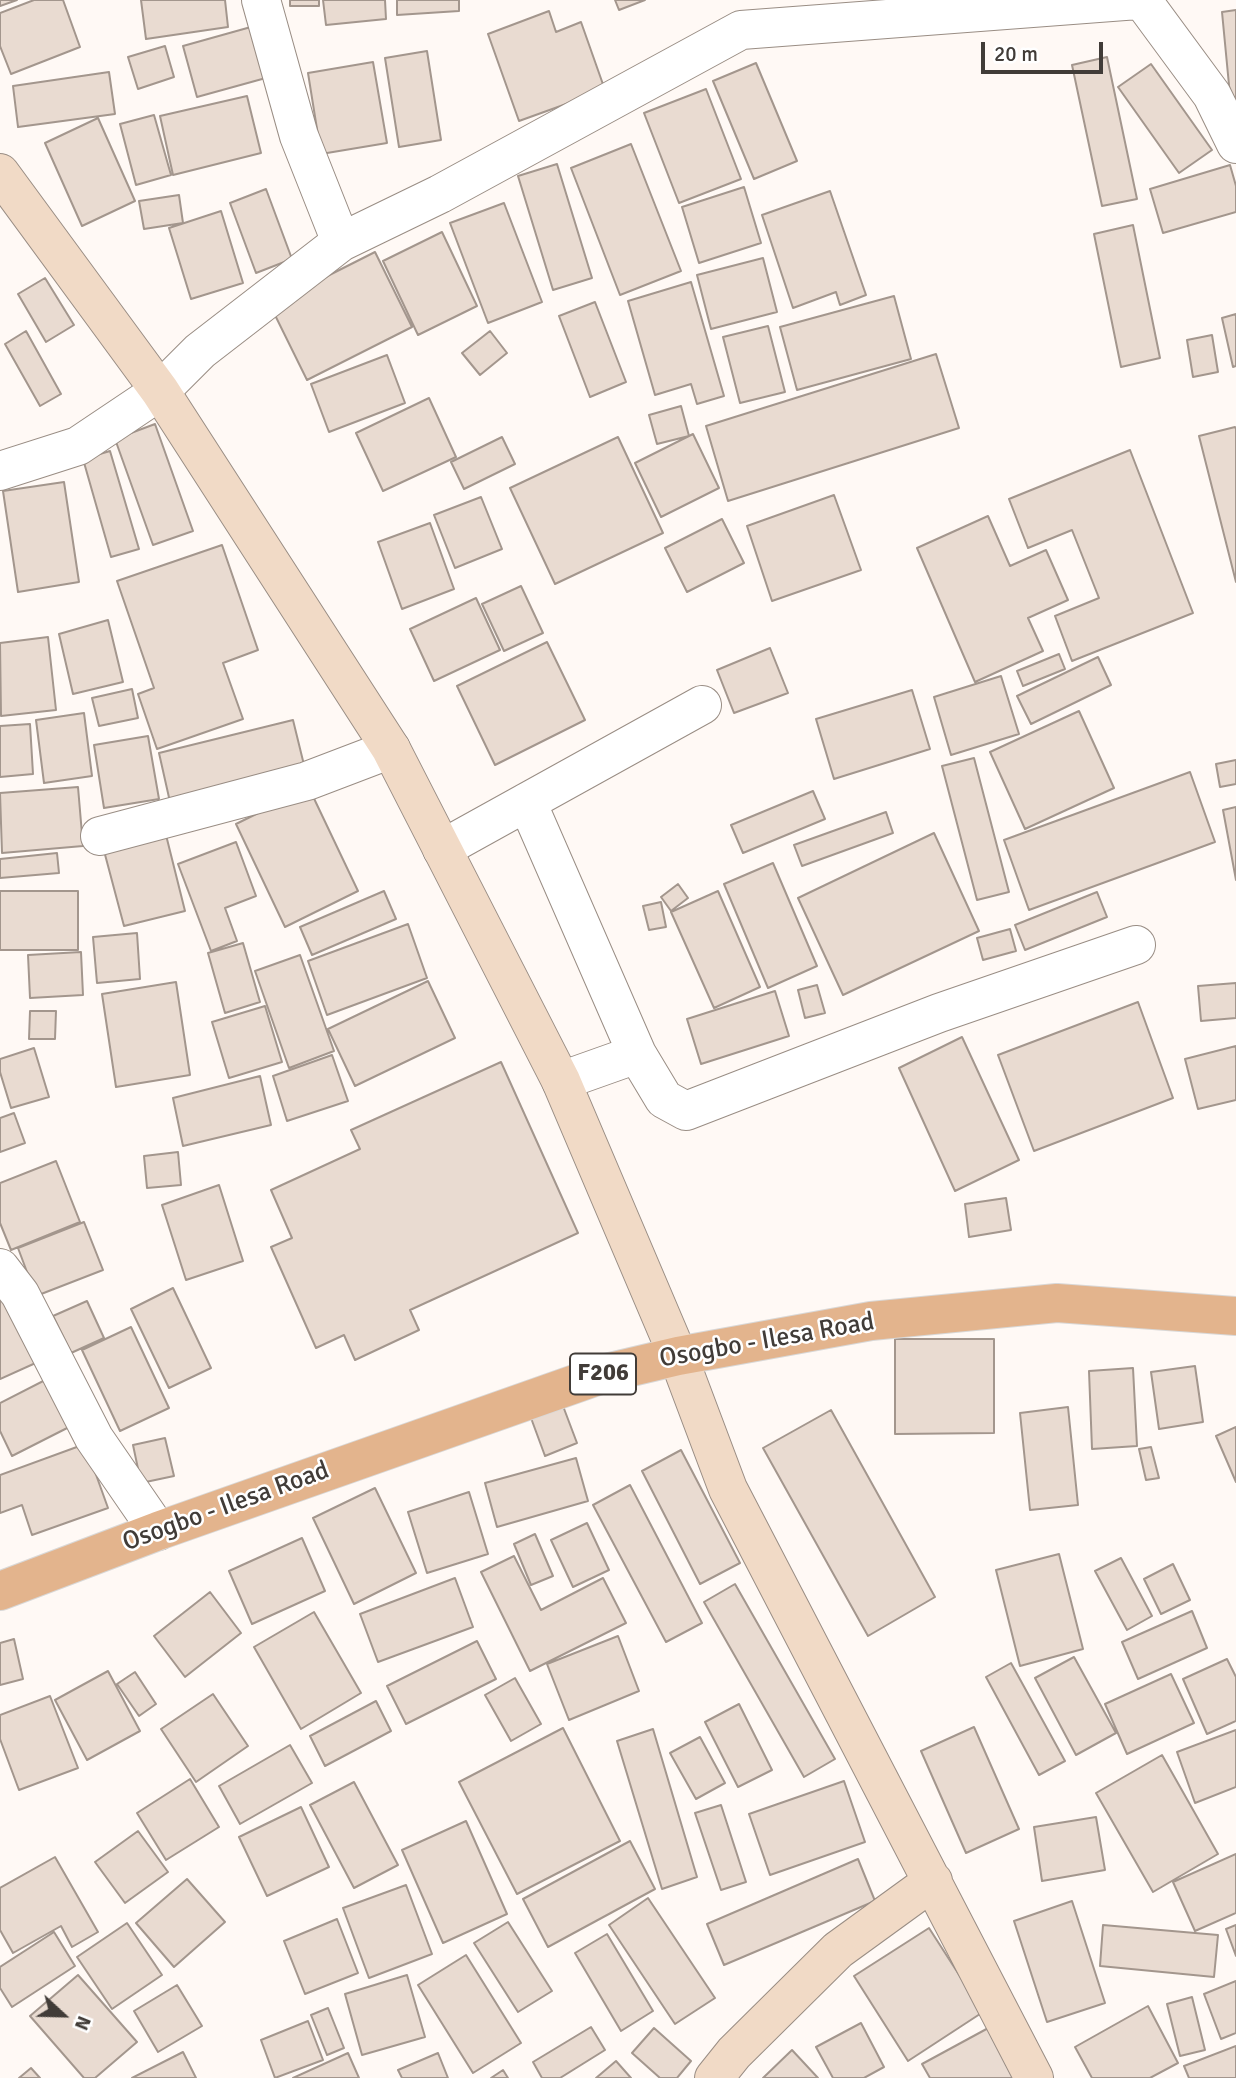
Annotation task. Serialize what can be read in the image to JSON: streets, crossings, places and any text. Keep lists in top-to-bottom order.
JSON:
{
  "streets": {
    "main road": ["Osogbo - Ilesa Road", "F206"]
  },
  "scale_bar": "20 m",
  "north": "right"
}
